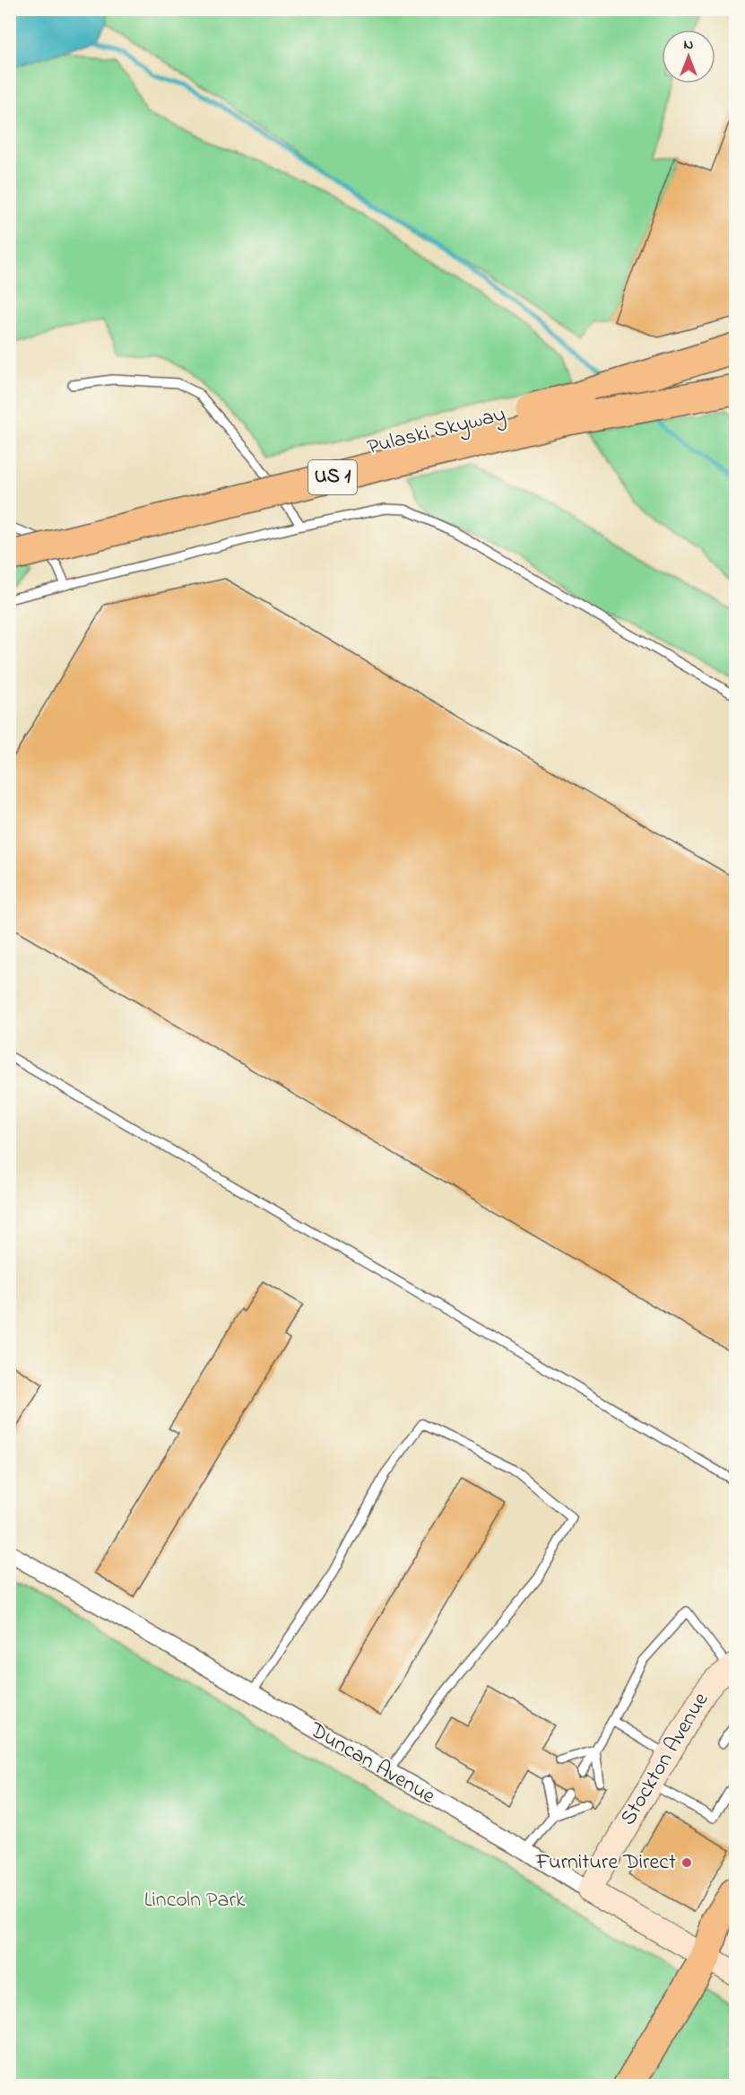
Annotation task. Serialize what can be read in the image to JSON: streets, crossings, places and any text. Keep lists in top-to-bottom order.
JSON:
{
  "streets": {
    "highway": ["Pulaski Skyway", "US 1"],
    "main road": ["Stockton Avenue", "Duncan Avenue"]
  },
  "crossings": [
    ["Stockton Avenue", "Duncan Avenue"]
  ],
  "parks": ["Lincoln Park"],
  "places": ["Furniture Direct"],
  "north": "top"
}
